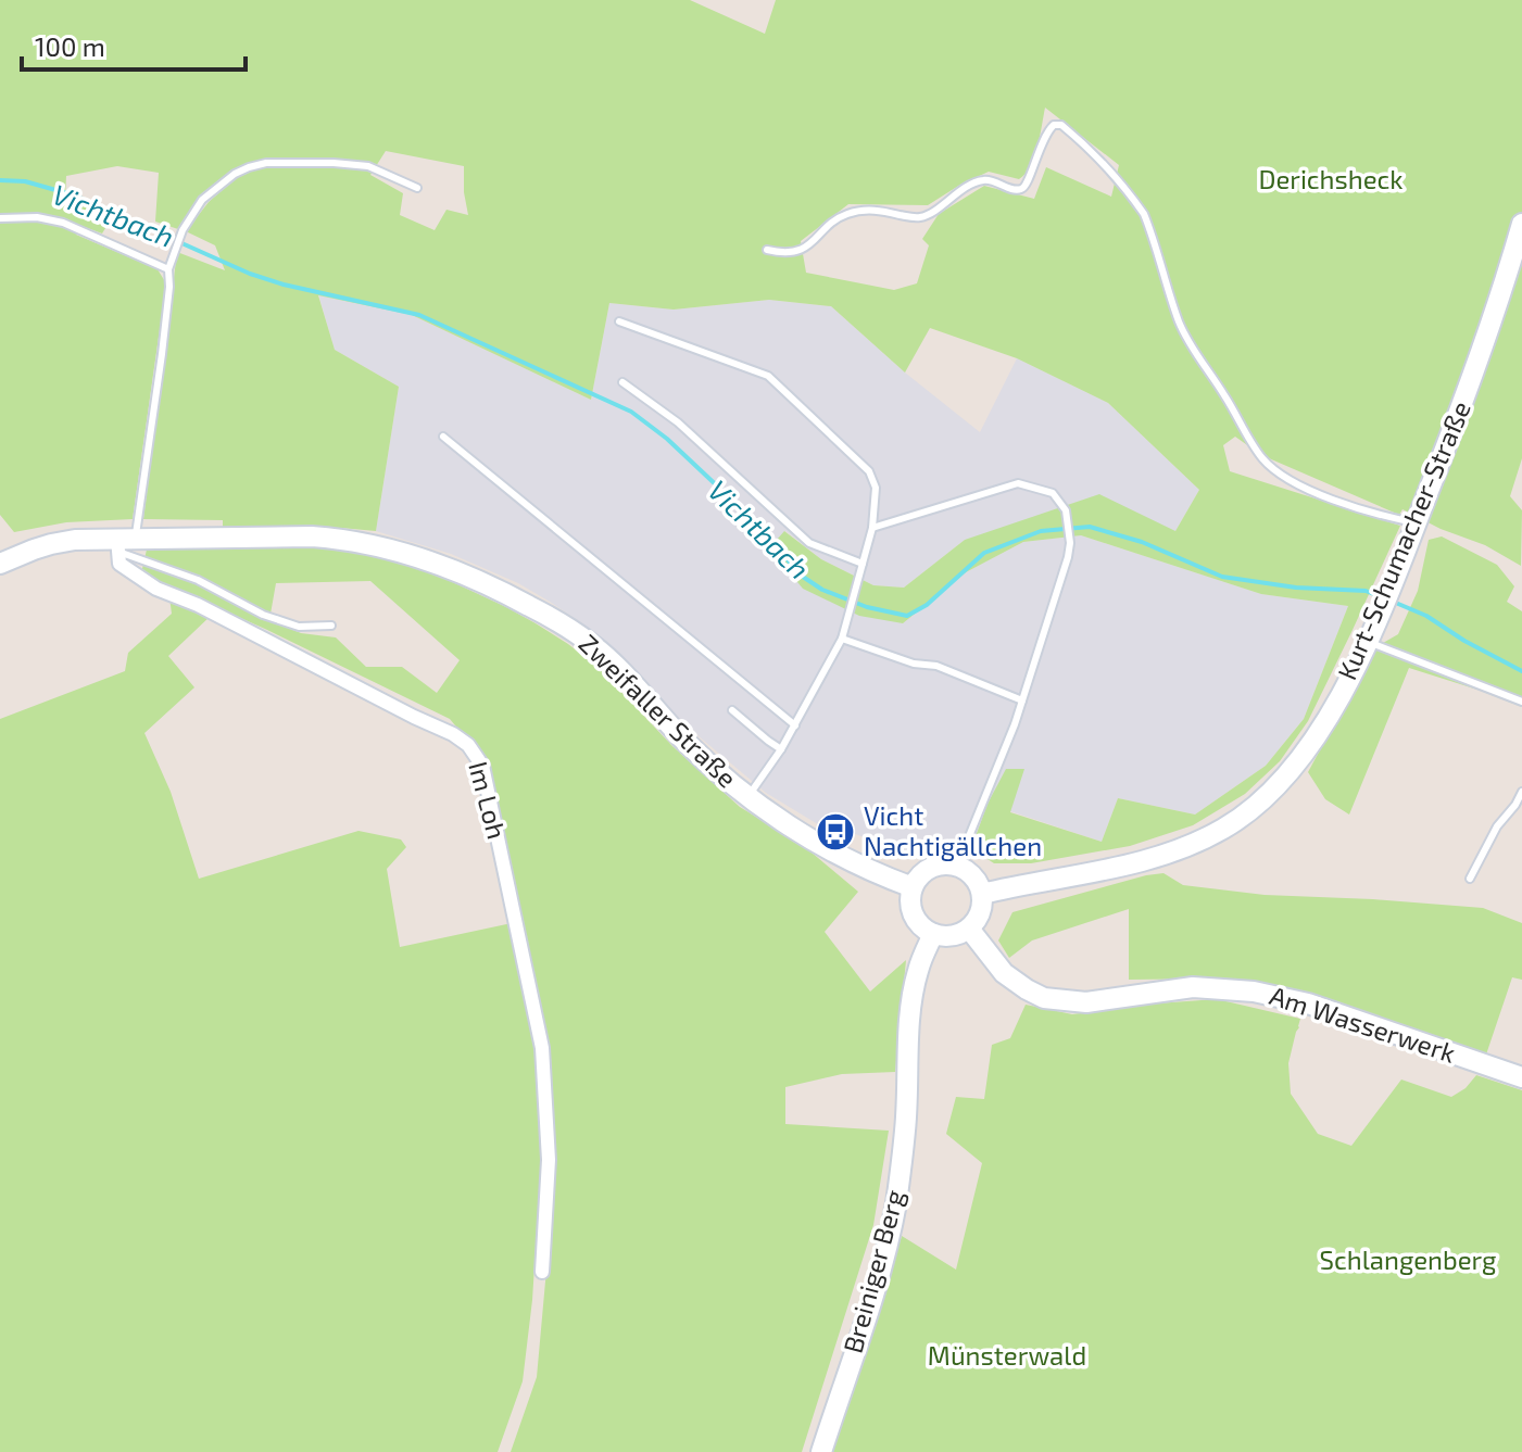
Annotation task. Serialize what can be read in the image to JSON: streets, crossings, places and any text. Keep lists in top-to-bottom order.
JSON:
{
  "streets": {
    "main road": [
      "Kurt-Schumacher-Straße",
      "Zweifaller Straße",
      "Am Wasserwerk",
      "Breiniger Berg"
    ],
    "street": ["Im Loh"]
  },
  "crossings": [
    ["Kurt-Schumacher-Straße", "Zweifaller Straße"],
    ["Kurt-Schumacher-Straße", "Am Wasserwerk"],
    ["Kurt-Schumacher-Straße", "Breiniger Berg"],
    ["Zweifaller Straße", "Im Loh"],
    ["Zweifaller Straße", "Am Wasserwerk"],
    ["Zweifaller Straße", "Breiniger Berg"],
    ["Am Wasserwerk", "Breiniger Berg"]
  ],
  "water": ["Vichtbach"],
  "parks": ["Derichsheck", "Schlangenberg", "Münsterwald"],
  "places": {
    "bus stop": ["Vicht Nachtigällchen"]
  },
  "scale_bar": "100 m"
}
